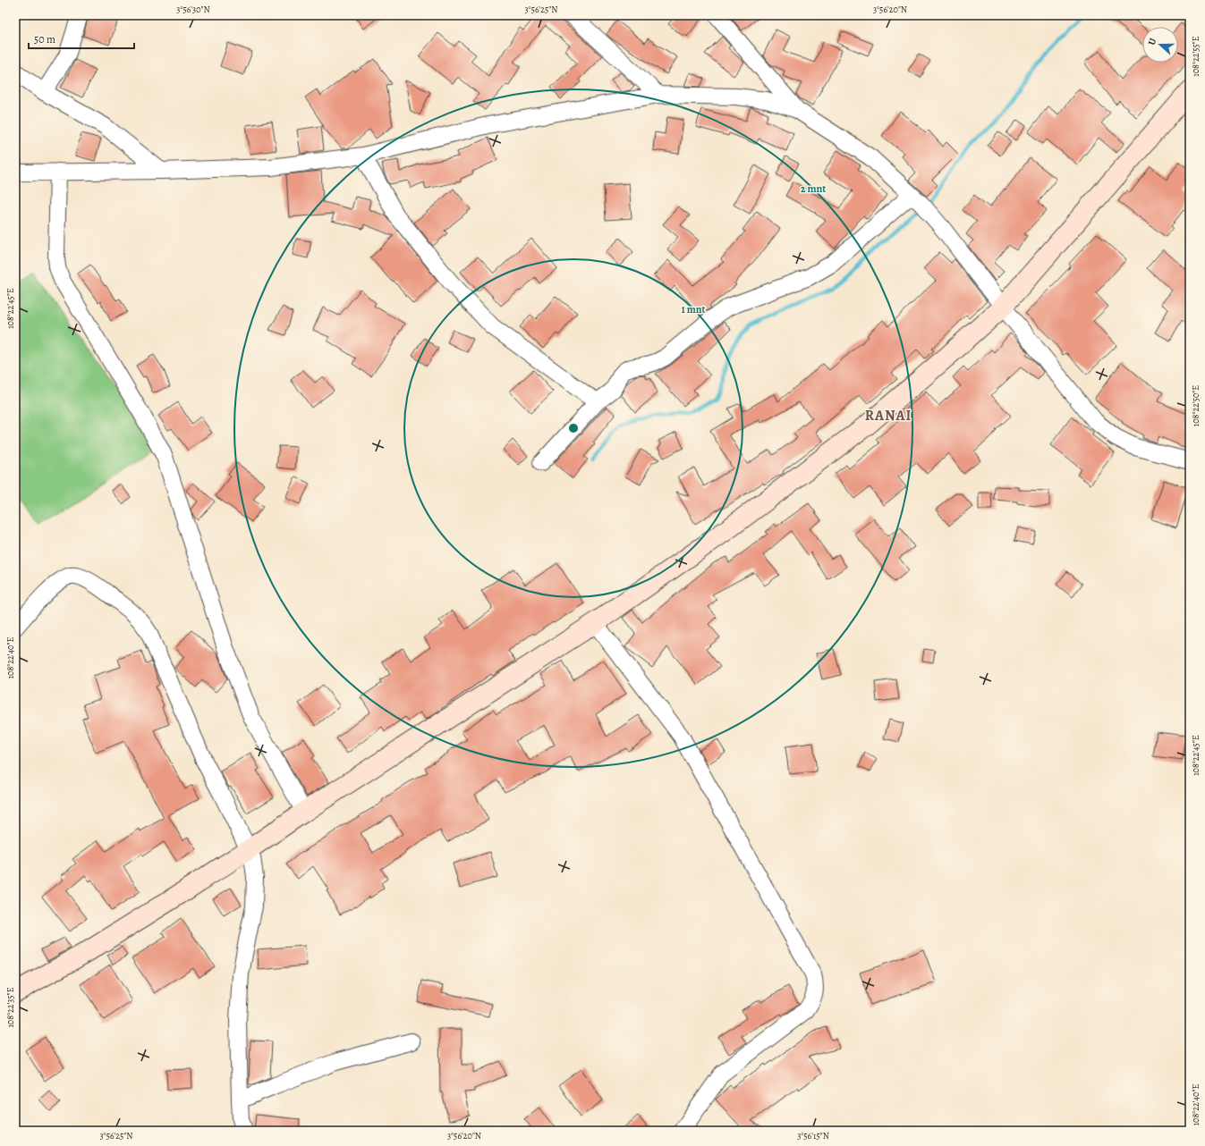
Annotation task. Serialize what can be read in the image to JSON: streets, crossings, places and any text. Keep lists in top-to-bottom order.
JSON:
{
  "districts": ["RANAI"],
  "scale_bar": "50 m",
  "north": "left",
  "coordinates": [
    "3°56'30\"N",
    "3°56'25\"N",
    "3°56'20\"N",
    "108°22'55\"E",
    "108°22'45\"E",
    "108°22'50\"E",
    "108°22'40\"E",
    "108°22'35\"E",
    "3°56'15\"N"
  ],
  "rings": ["2 mnt", "1 mnt"]
}
